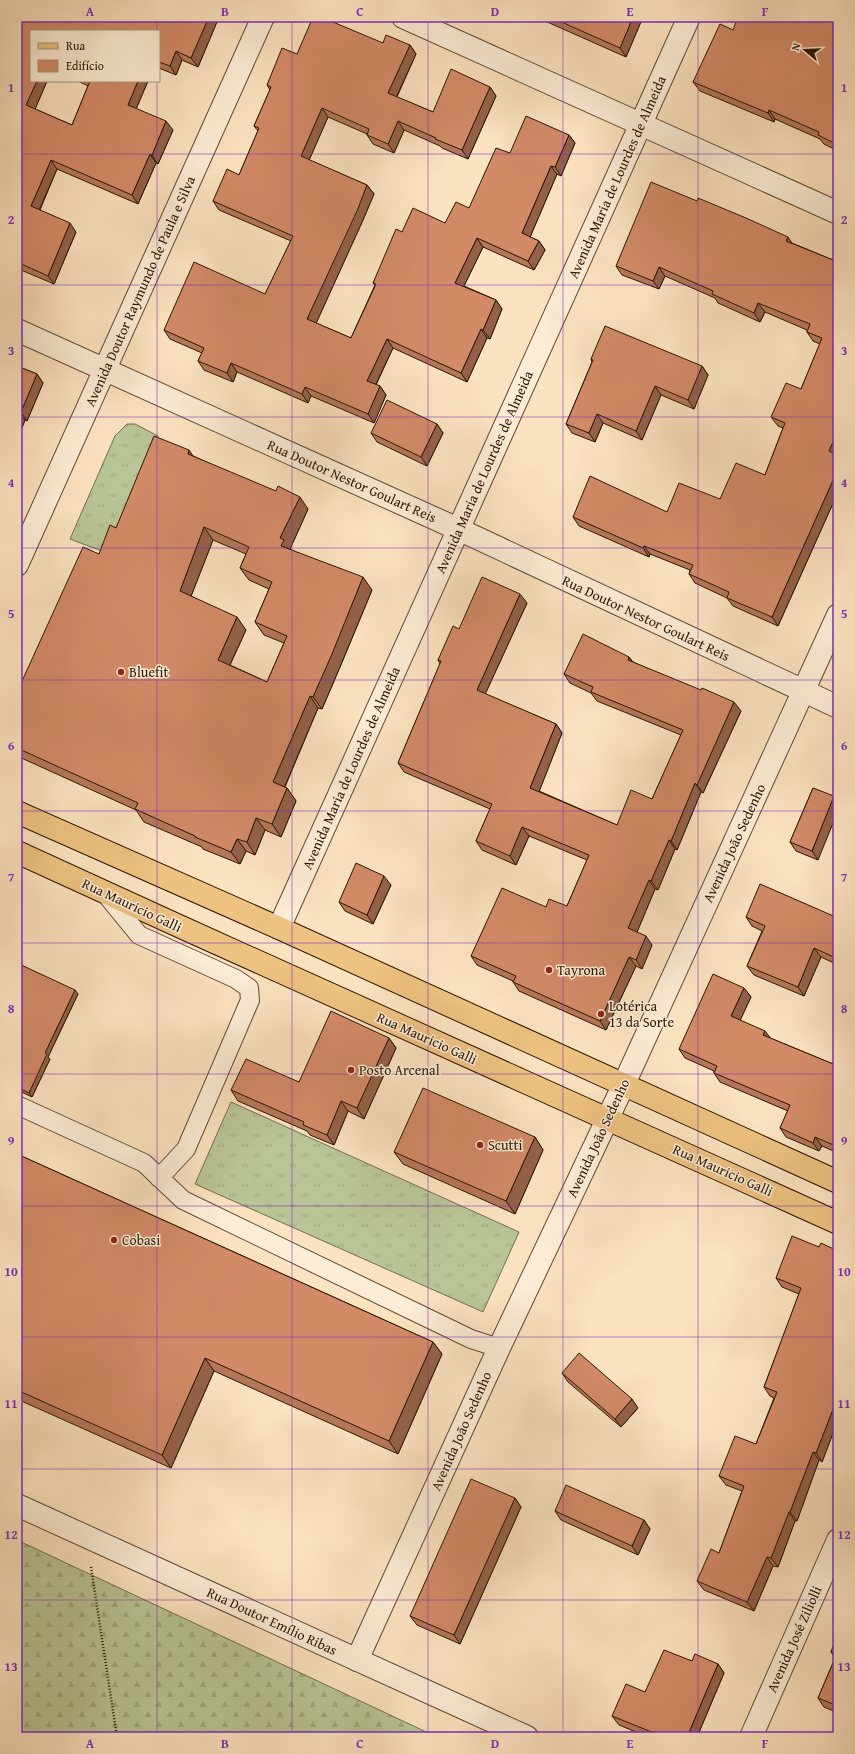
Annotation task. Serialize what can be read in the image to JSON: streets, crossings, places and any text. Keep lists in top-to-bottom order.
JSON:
{
  "streets": {
    "main road": ["Rua Mauricio Galli"],
    "street": [
      "Avenida Maria de Lourdes de Almeida",
      "Avenida Doutor Raymundo de Paula e Silva",
      "Rua Doutor Nestor Goulart Reis",
      "Avenida João Sedenho",
      "Rua Doutor Emílio Ribas",
      "Avenida José Ziliolli"
    ]
  },
  "crossings": [
    ["Avenida Maria de Lourdes de Almeida", "Rua Doutor Nestor Goulart Reis"],
    ["Avenida Doutor Raymundo de Paula e Silva", "Rua Doutor Nestor Goulart Reis"],
    ["Rua Doutor Nestor Goulart Reis", "Avenida João Sedenho"],
    ["Avenida João Sedenho", "Rua Mauricio Galli"],
    ["Avenida João Sedenho", "Rua Doutor Emílio Ribas"]
  ],
  "places": [
    "Bluefit",
    "Tayrona",
    "Lotérica 13 da Sorte",
    "Posto Arcenal",
    "Scutti",
    "Cobasi"
  ],
  "legend": ["Rua", "Edifício"],
  "north": "left",
  "grid": {
    "columns": [
      "A",
      "B",
      "C",
      "D",
      "E",
      "F"
    ],
    "rows": [
      "1",
      "2",
      "3",
      "4",
      "5",
      "6",
      "7",
      "8",
      "9",
      "10",
      "11",
      "12",
      "13"
    ]
  }
}
